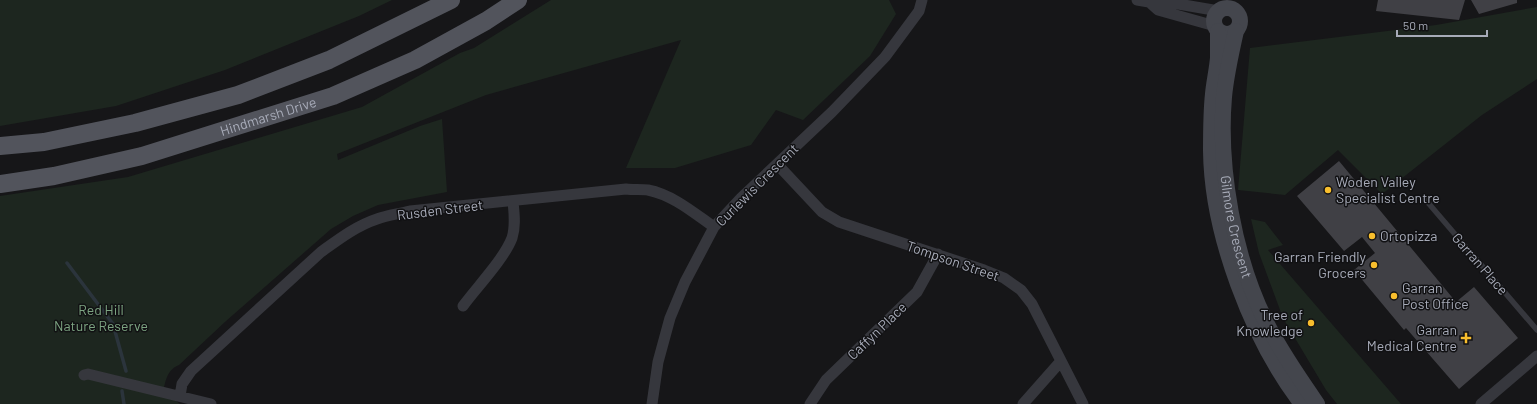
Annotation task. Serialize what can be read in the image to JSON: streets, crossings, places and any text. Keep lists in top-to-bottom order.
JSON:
{
  "streets": {
    "main road": ["Hindmarsh Drive"],
    "street": [
      "Curlewis Crescent",
      "Rusden Street",
      "Gilmore Crescent",
      "Tompson Street",
      "Caffyn Place"
    ],
    "lane": ["Garran Place"]
  },
  "crossings": [
    ["Curlewis Crescent", "Rusden Street"],
    ["Curlewis Crescent", "Tompson Street"],
    ["Tompson Street", "Caffyn Place"]
  ],
  "parks": ["Red Hill Nature Reserve"],
  "places": {
    "other": [
      "Woden Valley Specialist Centre",
      "Ortopizza",
      "Garran Friendly Grocers",
      "Garran Post Office",
      "Tree of Knowledge"
    ],
    "health": ["Garran Medical Centre"]
  },
  "scale_bar": "50 m"
}
